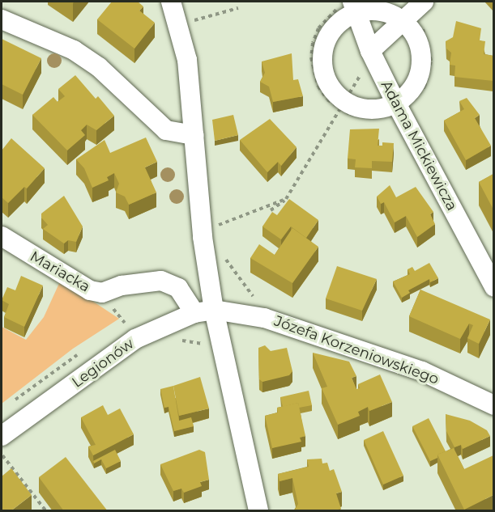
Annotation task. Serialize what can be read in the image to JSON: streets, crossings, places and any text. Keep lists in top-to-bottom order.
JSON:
{
  "streets": {
    "street": [
      "Adama Mickiewicza",
      "Mariacka",
      "Józefa Korzeniowskiego",
      "Legionów"
    ]
  },
  "crossings": [
    ["Mariacka", "Legionów"],
    ["Józefa Korzeniowskiego", "Legionów"]
  ]
}
